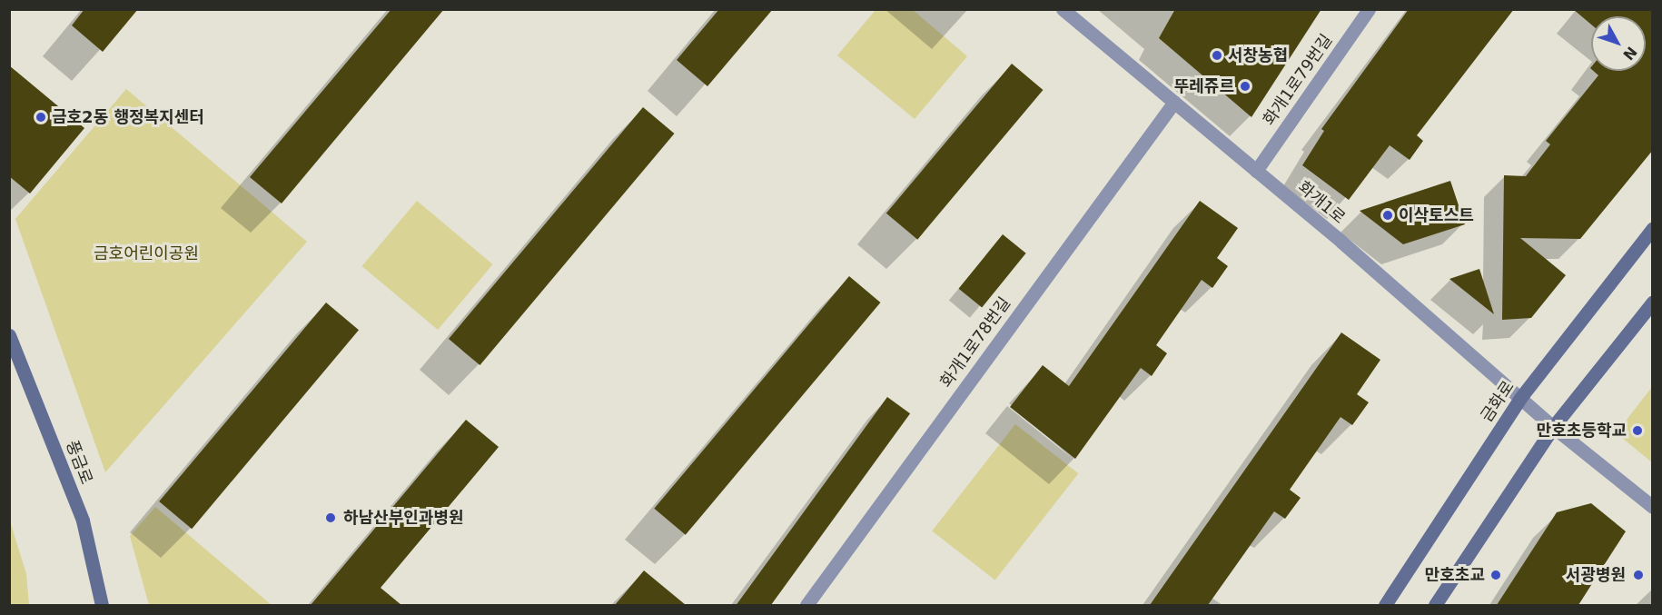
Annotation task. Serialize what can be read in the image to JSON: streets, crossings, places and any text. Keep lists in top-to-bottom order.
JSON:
{
  "streets": {
    "main road": ["금화로", "풍금로"],
    "street": ["화개1로79번길", "화개1로", "화개1로78번길"]
  },
  "crossings": [
    ["화개1로79번길", "화개1로"],
    ["화개1로", "화개1로78번길"],
    ["화개1로", "금화로"]
  ],
  "parks": ["금호어린이공원"],
  "places": [
    "서창농협",
    "뚜레쥬르",
    "금호2동 행정복지센터",
    "이삭토스트",
    "만호초등학교",
    "하남산부인과병원",
    "만호초교",
    "서광병원"
  ],
  "north": "bottom right"
}
